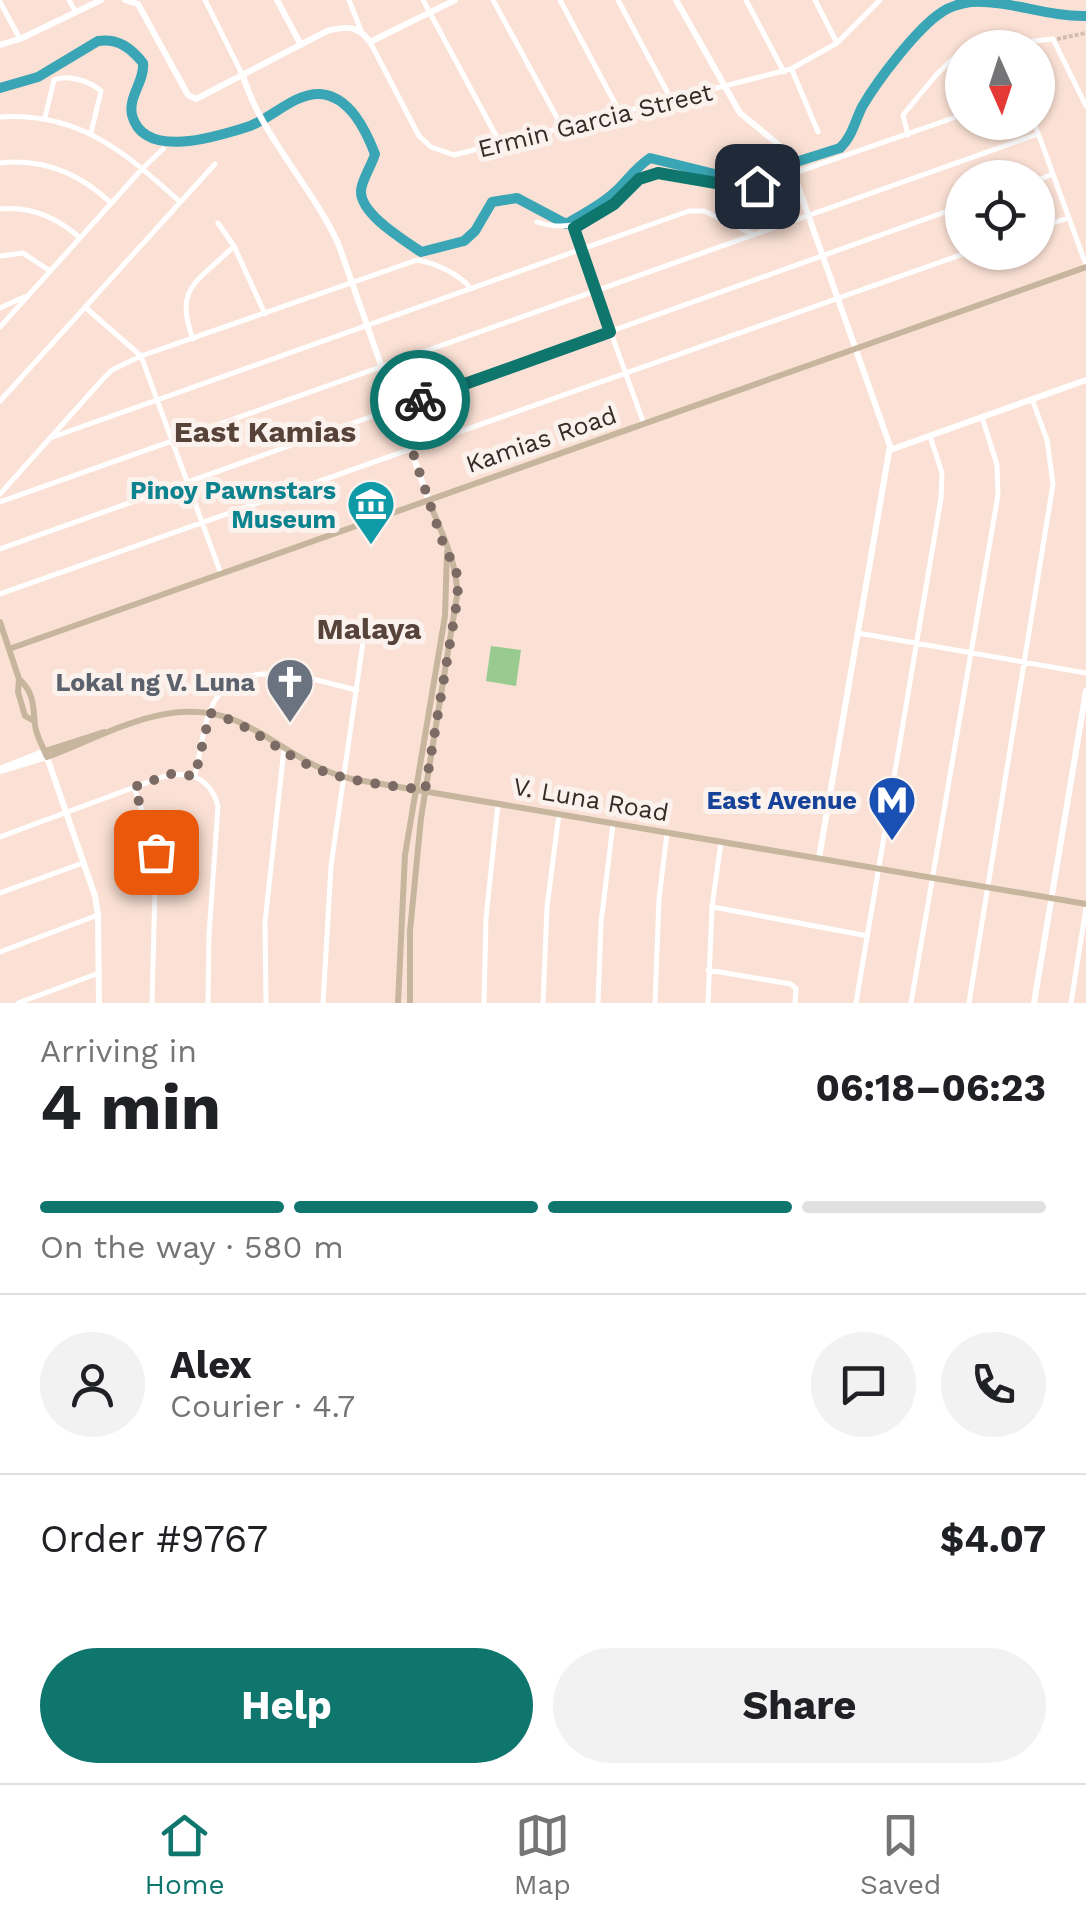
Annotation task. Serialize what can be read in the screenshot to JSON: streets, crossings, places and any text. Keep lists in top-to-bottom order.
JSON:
{
  "streets": {
    "main road": ["Kamias Road", "V. Luna Road"],
    "street": ["Ermin Garcia Street"]
  },
  "districts": ["East Kamias", "Malaya"],
  "places": {
    "museum": ["Pinoy Pawnstars Museum"],
    "church": ["Lokal ng V. Luna"],
    "metro station": ["East Avenue"]
  },
  "north": "bottom",
  "page": {
    "heading": ["4 min", "Arriving in", "06:18–06:23"],
    "panel": [
      "Alex",
      "Courier · 4.7",
      "Order #9767",
      "$4.07"
    ],
    "bar": "On the way · 580 m",
    "buttons": ["Help", "Share"],
    "tabs": ["Home", "Map", "Saved"]
  }
}
